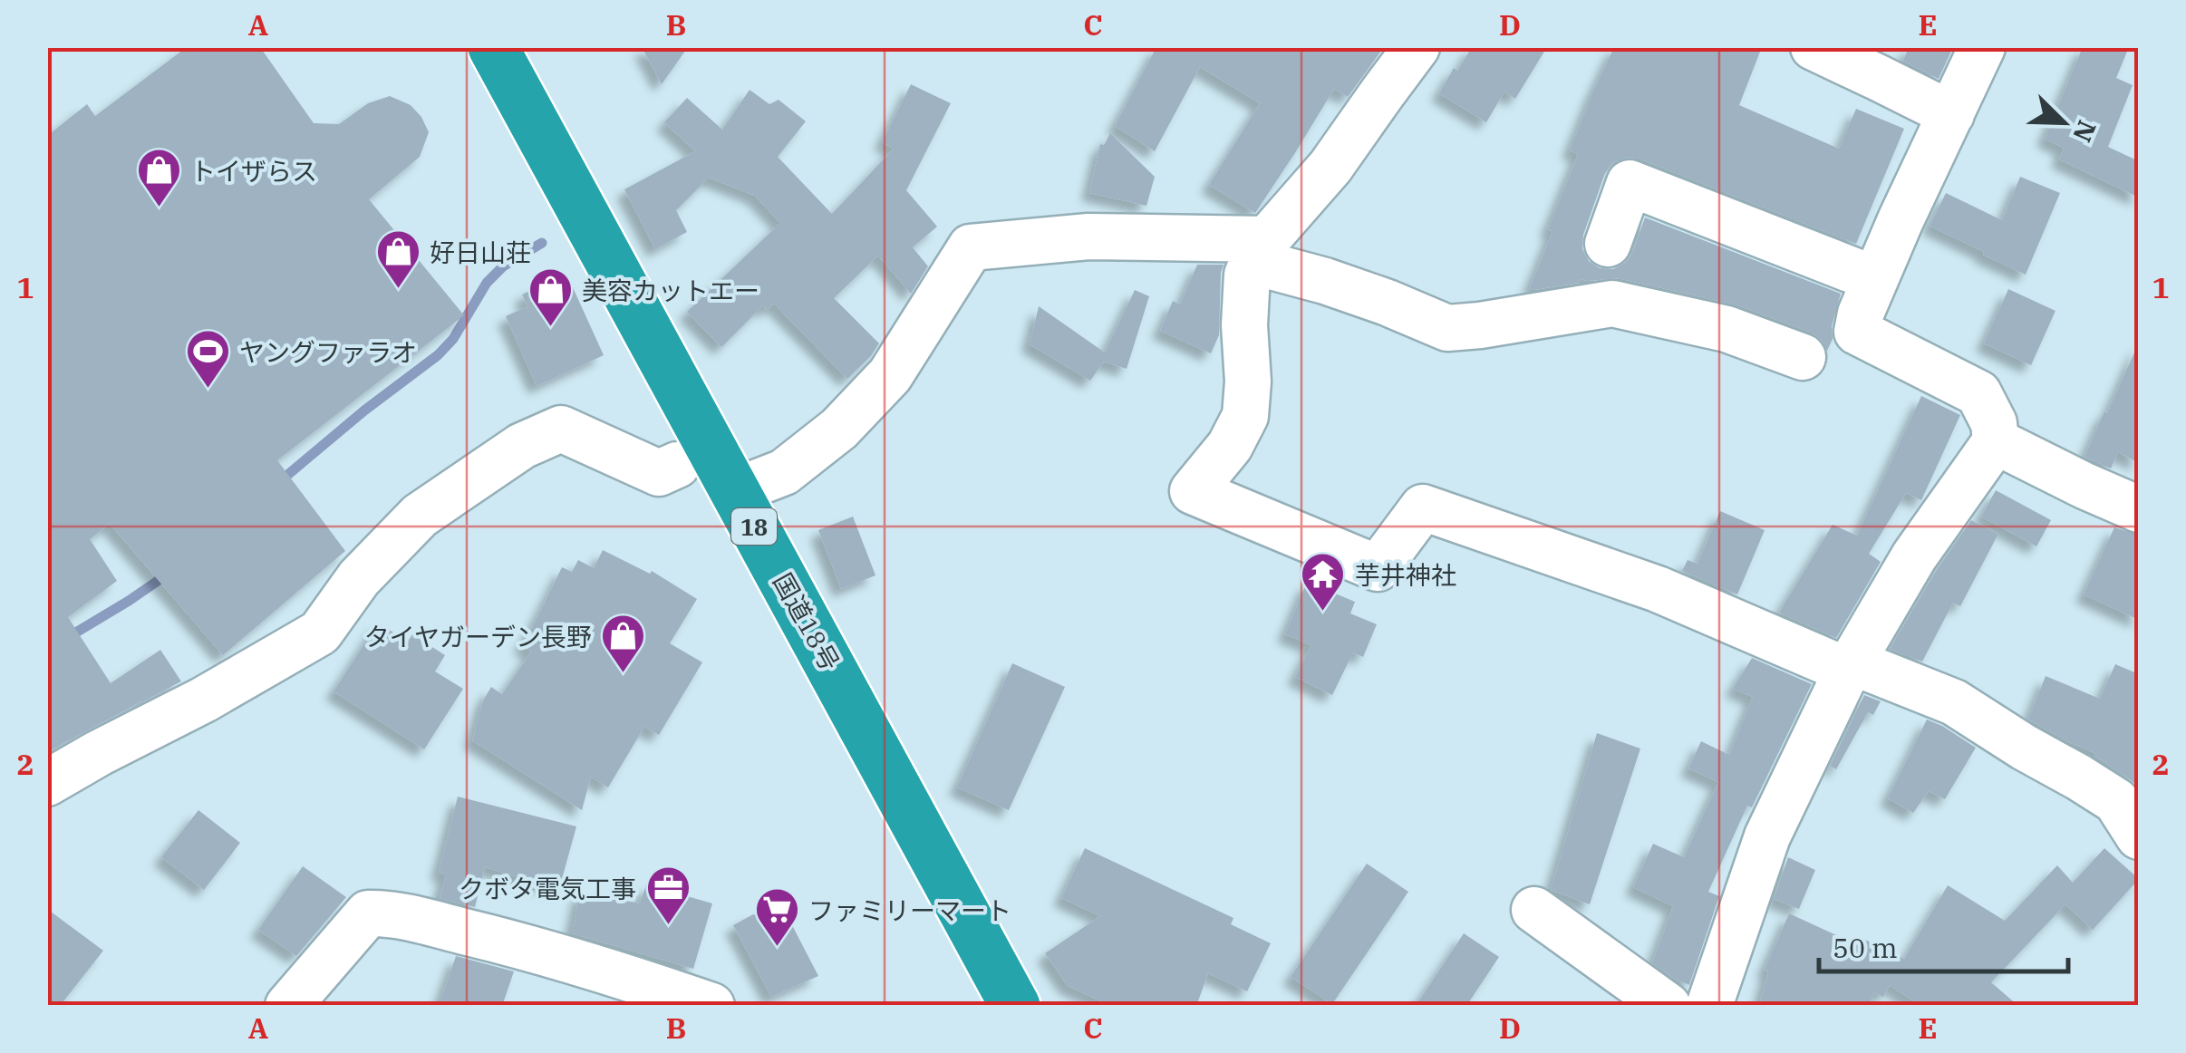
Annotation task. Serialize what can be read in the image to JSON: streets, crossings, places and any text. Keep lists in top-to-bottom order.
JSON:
{
  "streets": {
    "highway": ["18", "国道18号"]
  },
  "places": {
    "shop": [
      "トイザらス",
      "好日山荘",
      "美容カットエー",
      "タイヤガーデン長野"
    ],
    "sports": ["ヤングファラオ"],
    "temple": ["芋井神社"],
    "office": ["クボタ電気工事"],
    "supermarket": ["ファミリーマート"]
  },
  "scale_bar": "50 m",
  "north": "bottom right",
  "grid": {
    "columns": [
      "A",
      "B",
      "C",
      "D",
      "E"
    ],
    "rows": ["1", "2"]
  }
}
